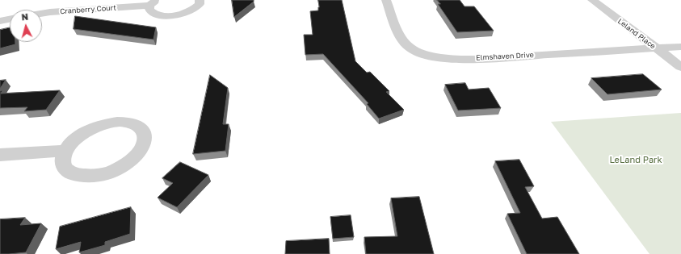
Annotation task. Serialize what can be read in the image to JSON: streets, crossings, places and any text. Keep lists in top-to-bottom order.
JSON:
{
  "streets": {
    "street": ["Cranberry Court", "Leland Place", "Elmshaven Drive"]
  },
  "crossings": [
    ["Leland Place", "Elmshaven Drive"]
  ],
  "parks": ["LeLand Park"],
  "north": "top"
}
